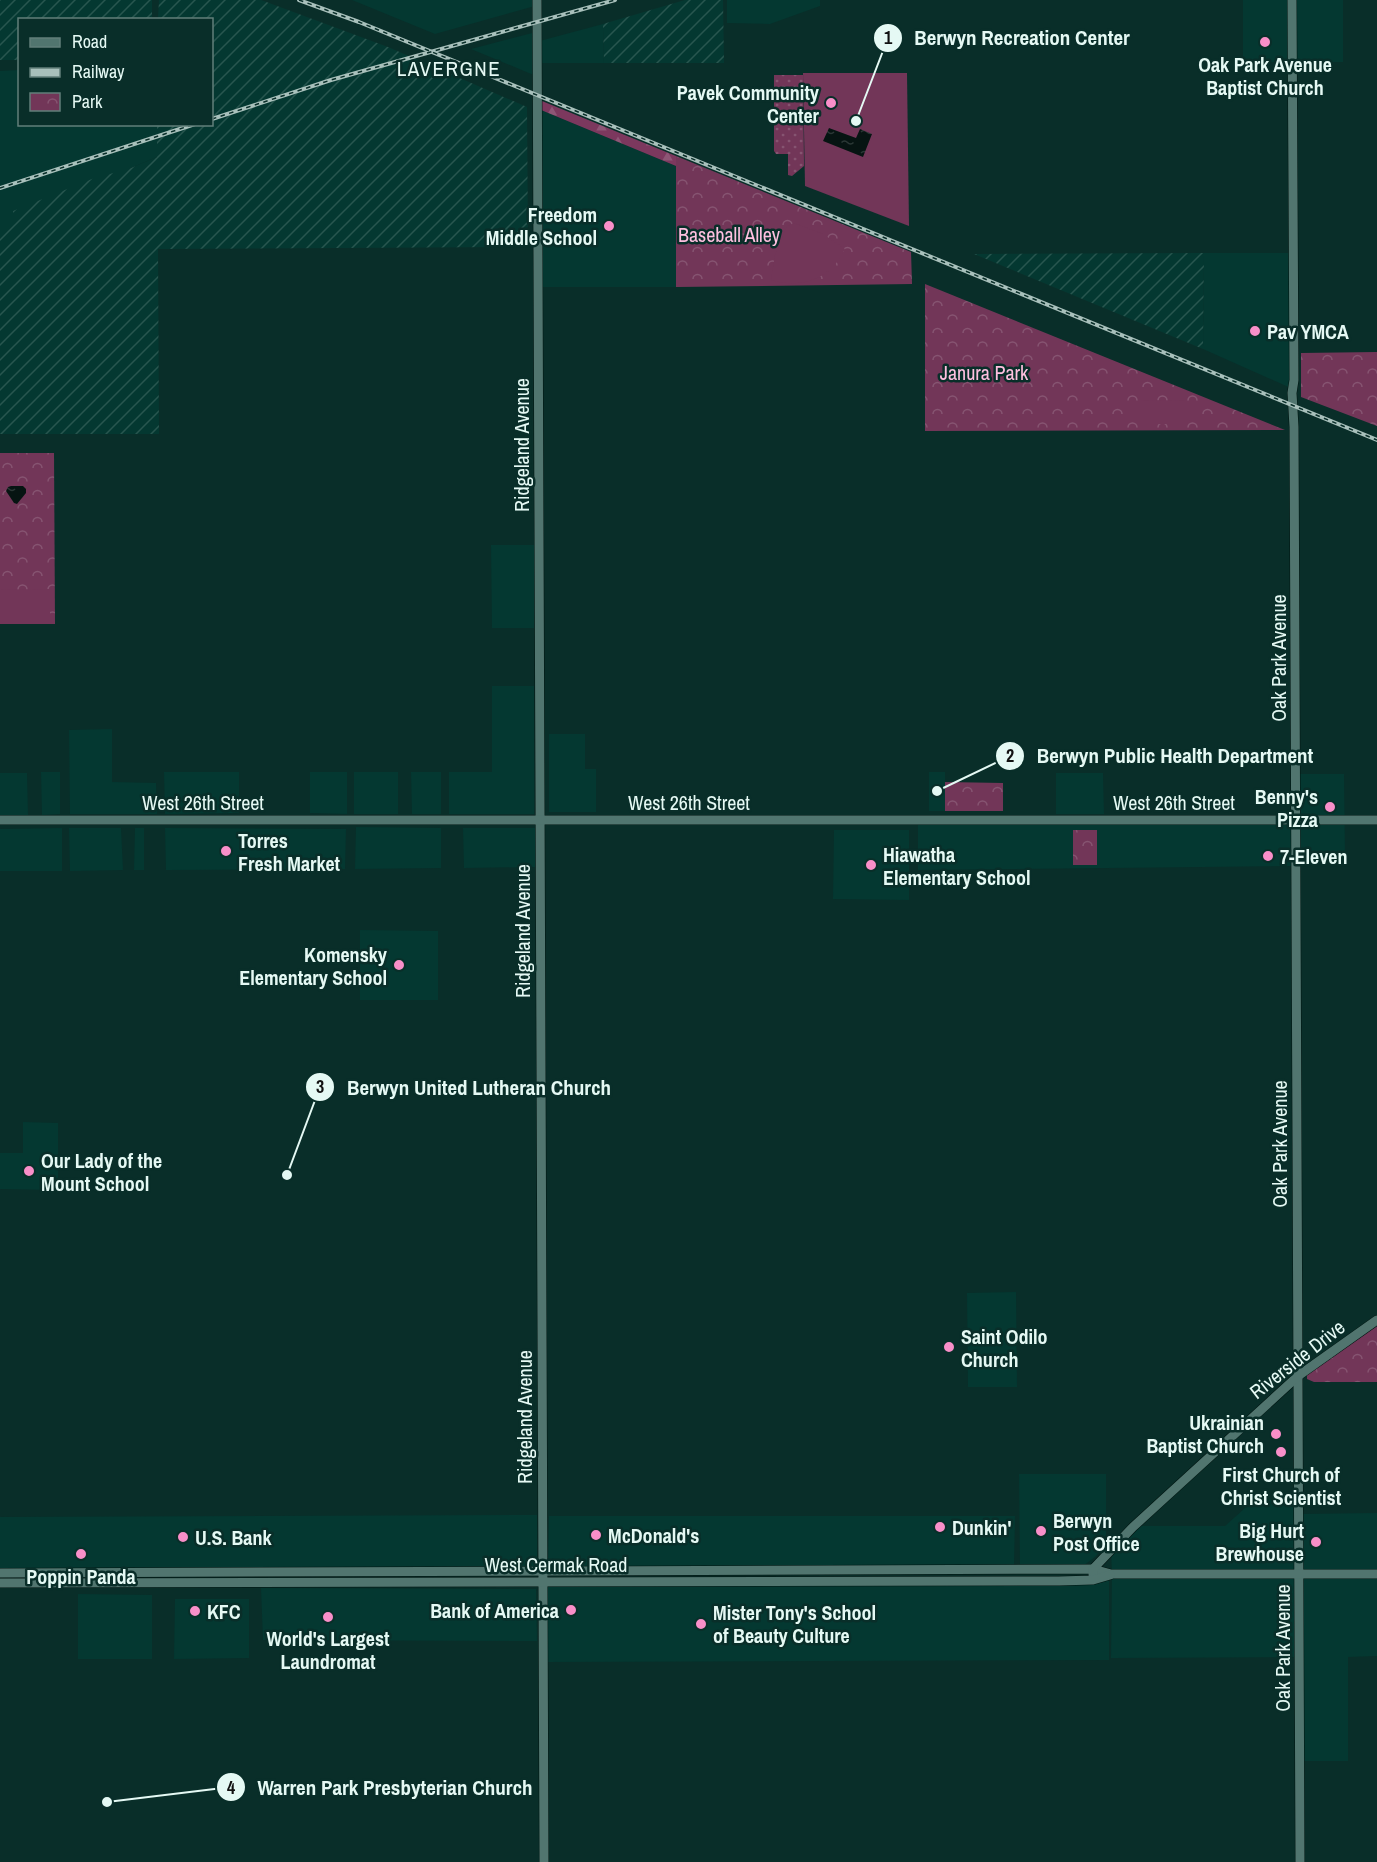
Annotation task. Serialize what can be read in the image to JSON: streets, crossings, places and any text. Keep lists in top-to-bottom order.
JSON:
{
  "streets": {
    "street": [
      "Ridgeland Avenue",
      "Oak Park Avenue",
      "West 26th Street",
      "Riverside Drive",
      "West Cermak Road"
    ]
  },
  "crossings": [
    ["Ridgeland Avenue", "West 26th Street"],
    ["Ridgeland Avenue", "West Cermak Road"],
    ["Oak Park Avenue", "West 26th Street"],
    ["Oak Park Avenue", "Riverside Drive"],
    ["Oak Park Avenue", "West Cermak Road"],
    ["Riverside Drive", "West Cermak Road"]
  ],
  "districts": ["LAVERGNE"],
  "parks": ["Baseball Alley", "Janura Park"],
  "places": [
    "Oak Park Avenue Baptist Church",
    "Pavek Community Center",
    "Berwyn Recreation Center",
    "Freedom Middle School",
    "Pav YMCA",
    "Berwyn Public Health Department",
    "Benny's Pizza",
    "Torres Fresh Market",
    "7-Eleven",
    "Hiawatha Elementary School",
    "Komensky Elementary School",
    "Our Lady of the Mount School",
    "Berwyn United Lutheran Church",
    "Saint Odilo Church",
    "Ukrainian Baptist Church",
    "First Church of Christ Scientist",
    "Dunkin'",
    "Berwyn Post Office",
    "McDonald's",
    "U.S. Bank",
    "Big Hurt Brewhouse",
    "Poppin Panda",
    "Bank of America",
    "KFC",
    "World's Largest Laundromat",
    "Mister Tony's School of Beauty Culture",
    "Warren Park Presbyterian Church"
  ],
  "legend": ["Road", "Railway", "Park"]
}
